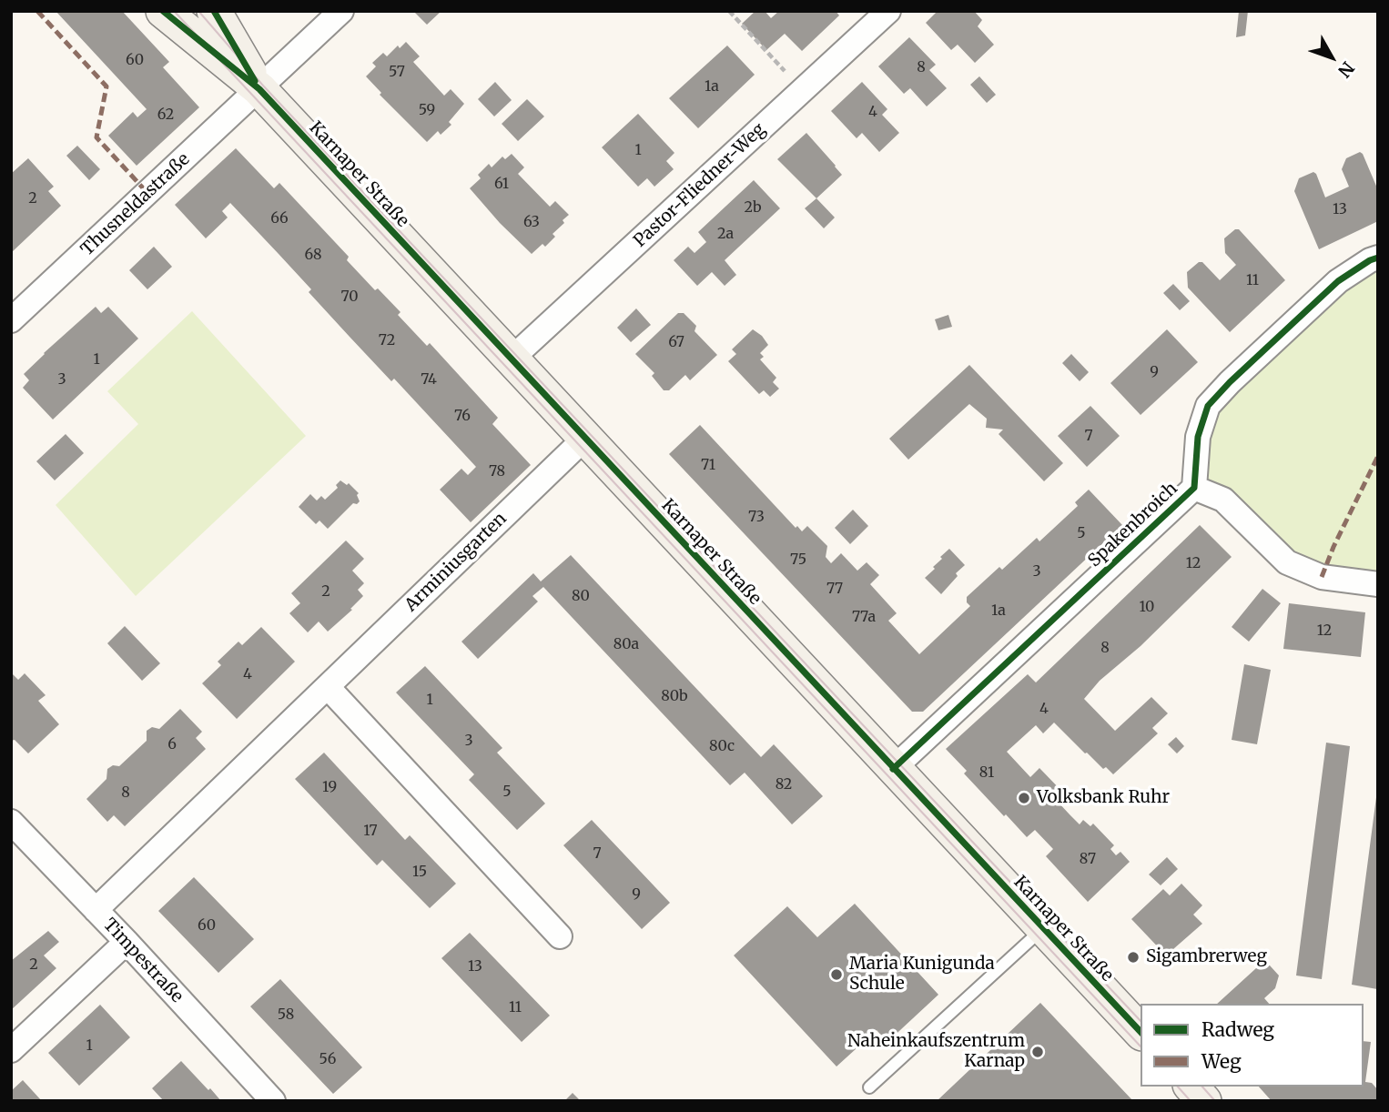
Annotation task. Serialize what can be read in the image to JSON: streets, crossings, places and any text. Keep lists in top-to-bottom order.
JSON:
{
  "streets": {
    "main road": ["Karnaper Straße"],
    "street": [
      "Pastor-Fliedner-Weg",
      "Thusneldastraße",
      "Spakenbroich",
      "Arminiusgarten",
      "Timpestraße"
    ]
  },
  "crossings": [
    ["Karnaper Straße", "Pastor-Fliedner-Weg"],
    ["Karnaper Straße", "Thusneldastraße"],
    ["Karnaper Straße", "Spakenbroich"],
    ["Karnaper Straße", "Arminiusgarten"],
    ["Arminiusgarten", "Timpestraße"]
  ],
  "places": [
    "Volksbank Ruhr",
    "Sigambrerweg",
    "Maria Kunigunda Schule",
    "Naheinkaufszentrum Karnap"
  ],
  "house_numbers": [
    "60",
    "8",
    "57",
    "1a",
    "59",
    "4",
    "62",
    "1",
    "61",
    "2",
    "2b",
    "13",
    "66",
    "63",
    "2a",
    "68",
    "11",
    "70",
    "72",
    "67",
    "1",
    "9",
    "3",
    "74",
    "76",
    "7",
    "71",
    "78",
    "73",
    "5",
    "75",
    "12",
    "3",
    "77",
    "2",
    "80",
    "10",
    "1a",
    "77a",
    "12",
    "80a",
    "8",
    "4",
    "80b",
    "1",
    "4",
    "3",
    "6",
    "80c",
    "81",
    "82",
    "19",
    "5",
    "8",
    "17",
    "7",
    "87",
    "15",
    "9",
    "60",
    "2",
    "13",
    "11",
    "58",
    "1",
    "56"
  ],
  "legend": ["Radweg", "Weg"],
  "north": "bottom right"
}
